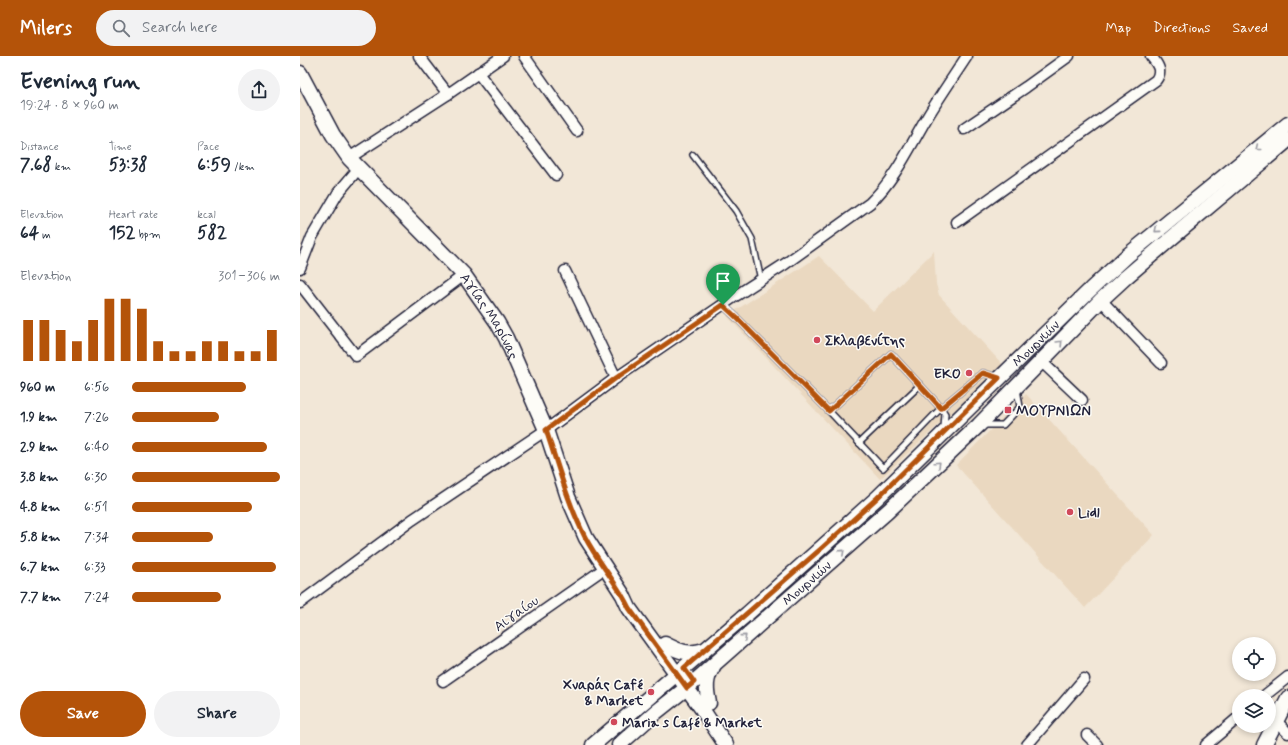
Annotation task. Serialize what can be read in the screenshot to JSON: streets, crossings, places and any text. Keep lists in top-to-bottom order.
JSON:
{
  "streets": {
    "main road": ["Αγίας Μαρίνας", "Μουρνιών"],
    "street": ["Αιγαίου"]
  },
  "crossings": [
    ["Αγίας Μαρίνας", "Μουρνιών"],
    ["Αγίας Μαρίνας", "Αιγαίου"]
  ],
  "places": {
    "other": [
      "Σκλαβενίτης",
      "EKO",
      "Lidl",
      "Χναράς Café & Market",
      "Maria s Café & Market"
    ],
    "transit": ["ΜΟΥΡΝΙΩΝ"]
  },
  "page": {
    "header": "Milers",
    "search": "Search here",
    "nav": ["Map", "Directions", "Saved"],
    "heading": ["Evening run", "19:24 · 8 × 960 m"],
    "stats": [
      ["Distance", "7.68 km"],
      ["Time", "53:38"],
      ["Pace", "6:59 /km"],
      ["Elevation", "64 m"],
      ["Heart rate", "152 bpm"],
      ["kcal", "582"]
    ],
    "chart": ["Elevation", "301–306 m"],
    "list": [
      {
        "name": "960 m",
        "note": "6:56"
      },
      {
        "name": "1.9 km",
        "note": "7:26"
      },
      {
        "name": "2.9 km",
        "note": "6:40"
      },
      {
        "name": "3.8 km",
        "note": "6:30"
      },
      {
        "name": "4.8 km",
        "note": "6:51"
      },
      {
        "name": "5.8 km",
        "note": "7:34"
      },
      {
        "name": "6.7 km",
        "note": "6:33"
      },
      {
        "name": "7.7 km",
        "note": "7:24"
      }
    ],
    "buttons": ["Save", "Share"]
  }
}
